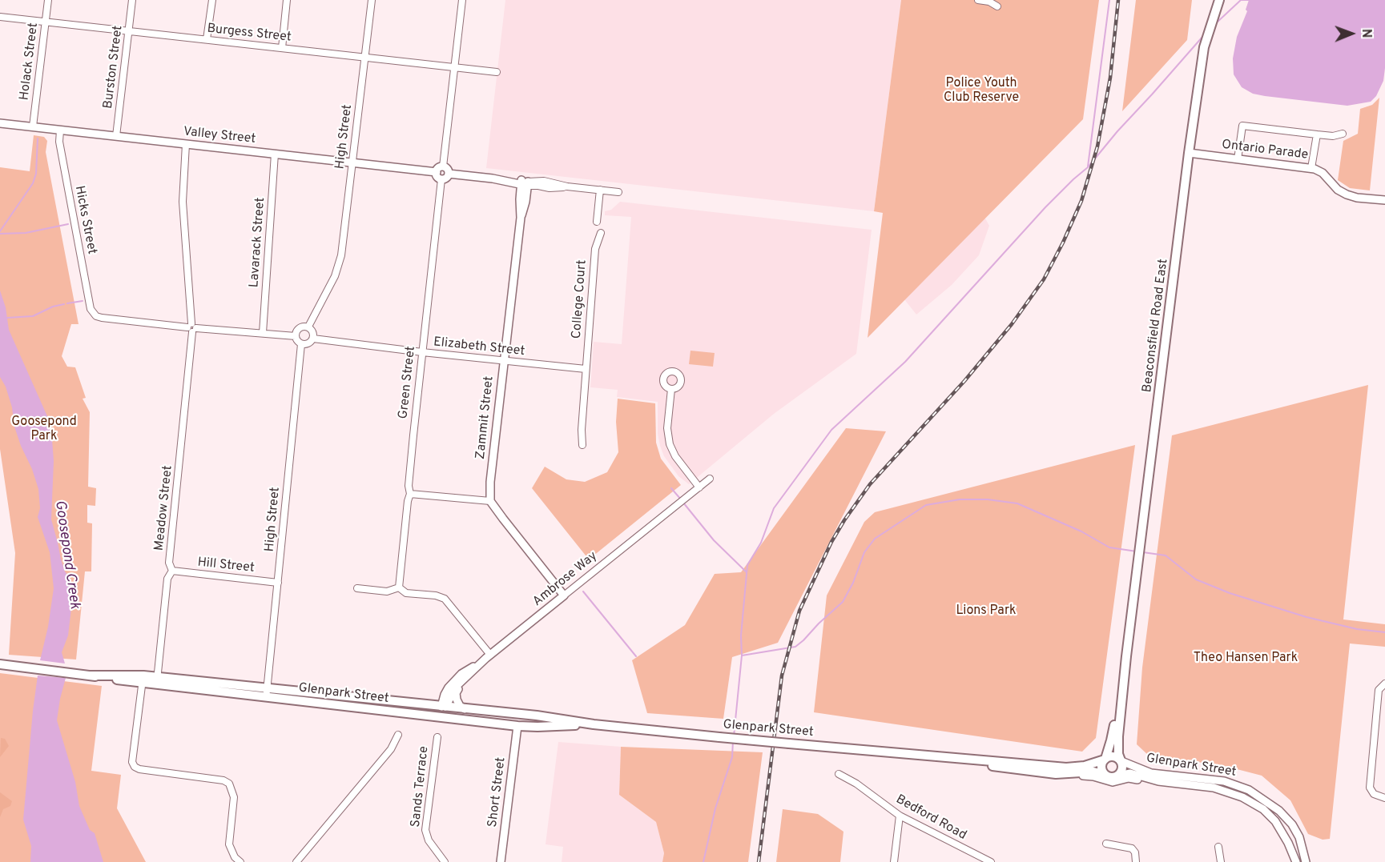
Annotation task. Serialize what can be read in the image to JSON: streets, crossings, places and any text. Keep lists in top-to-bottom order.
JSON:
{
  "streets": {
    "main road": ["Beaconsfield Road East", "Glenpark Street"],
    "street": [
      "Burgess Street",
      "Holack Street",
      "Burston Street",
      "Valley Street",
      "High Street",
      "Ontario Parade",
      "Hicks Street",
      "Lavarack Street",
      "College Court",
      "Elizabeth Street",
      "Green Street",
      "Zammit Street",
      "Meadow Street",
      "Hill Street",
      "Ambrose Way",
      "Sands Terrace",
      "Short Street",
      "Bedford Road"
    ]
  },
  "crossings": [
    ["Burgess Street", "Holack Street"],
    ["Burgess Street", "Burston Street"],
    ["Burgess Street", "High Street"],
    ["Holack Street", "Valley Street"],
    ["Burston Street", "Valley Street"],
    ["Valley Street", "High Street"],
    ["Valley Street", "Hicks Street"],
    ["Valley Street", "Lavarack Street"],
    ["Valley Street", "Green Street"],
    ["Valley Street", "Meadow Street"],
    ["High Street", "Elizabeth Street"],
    ["High Street", "Hill Street"],
    ["High Street", "Glenpark Street"],
    ["Ontario Parade", "Beaconsfield Road East"],
    ["Hicks Street", "Meadow Street"],
    ["College Court", "Elizabeth Street"],
    ["Beaconsfield Road East", "Glenpark Street"],
    ["Elizabeth Street", "Green Street"],
    ["Elizabeth Street", "Zammit Street"],
    ["Meadow Street", "Hill Street"],
    ["Meadow Street", "Glenpark Street"],
    ["Ambrose Way", "Glenpark Street"],
    ["Glenpark Street", "Short Street"]
  ],
  "water": ["Goosepond Creek"],
  "parks": [
    "Police Youth Club Reserve",
    "Goosepond Park",
    "Lions Park",
    "Theo Hansen Park"
  ],
  "north": "right"
}
